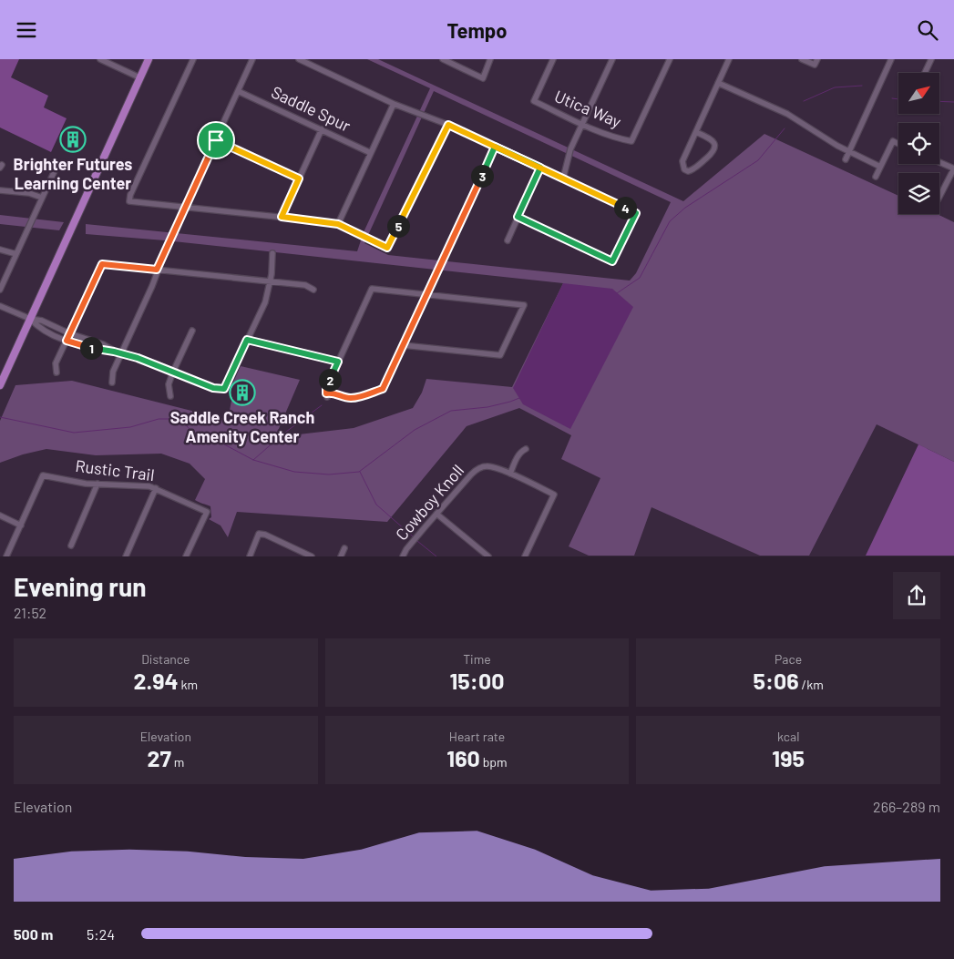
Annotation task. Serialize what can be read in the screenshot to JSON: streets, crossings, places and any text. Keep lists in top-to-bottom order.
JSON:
{
  "streets": {
    "street": [
      "Saddle Spur",
      "Utica Way",
      "Rustic Trail",
      "Cowboy Knoll"
    ]
  },
  "places": {
    "building": ["Brighter Futures Learning Center", "Saddle Creek Ranch Amenity Center"]
  },
  "north": "top right",
  "page": {
    "header": "Tempo",
    "pins": [
      "3",
      "4",
      "5",
      "1",
      "2"
    ],
    "heading": ["Evening run", "21:52"],
    "stats": [
      ["Distance", "2.94 km"],
      ["Time", "15:00"],
      ["Pace", "5:06 /km"],
      ["Elevation", "27 m"],
      ["Heart rate", "160 bpm"],
      ["kcal", "195"]
    ],
    "chart": ["Elevation", "266–289 m"],
    "list": [
      {
        "name": "500 m",
        "note": "5:24"
      }
    ]
  }
}
